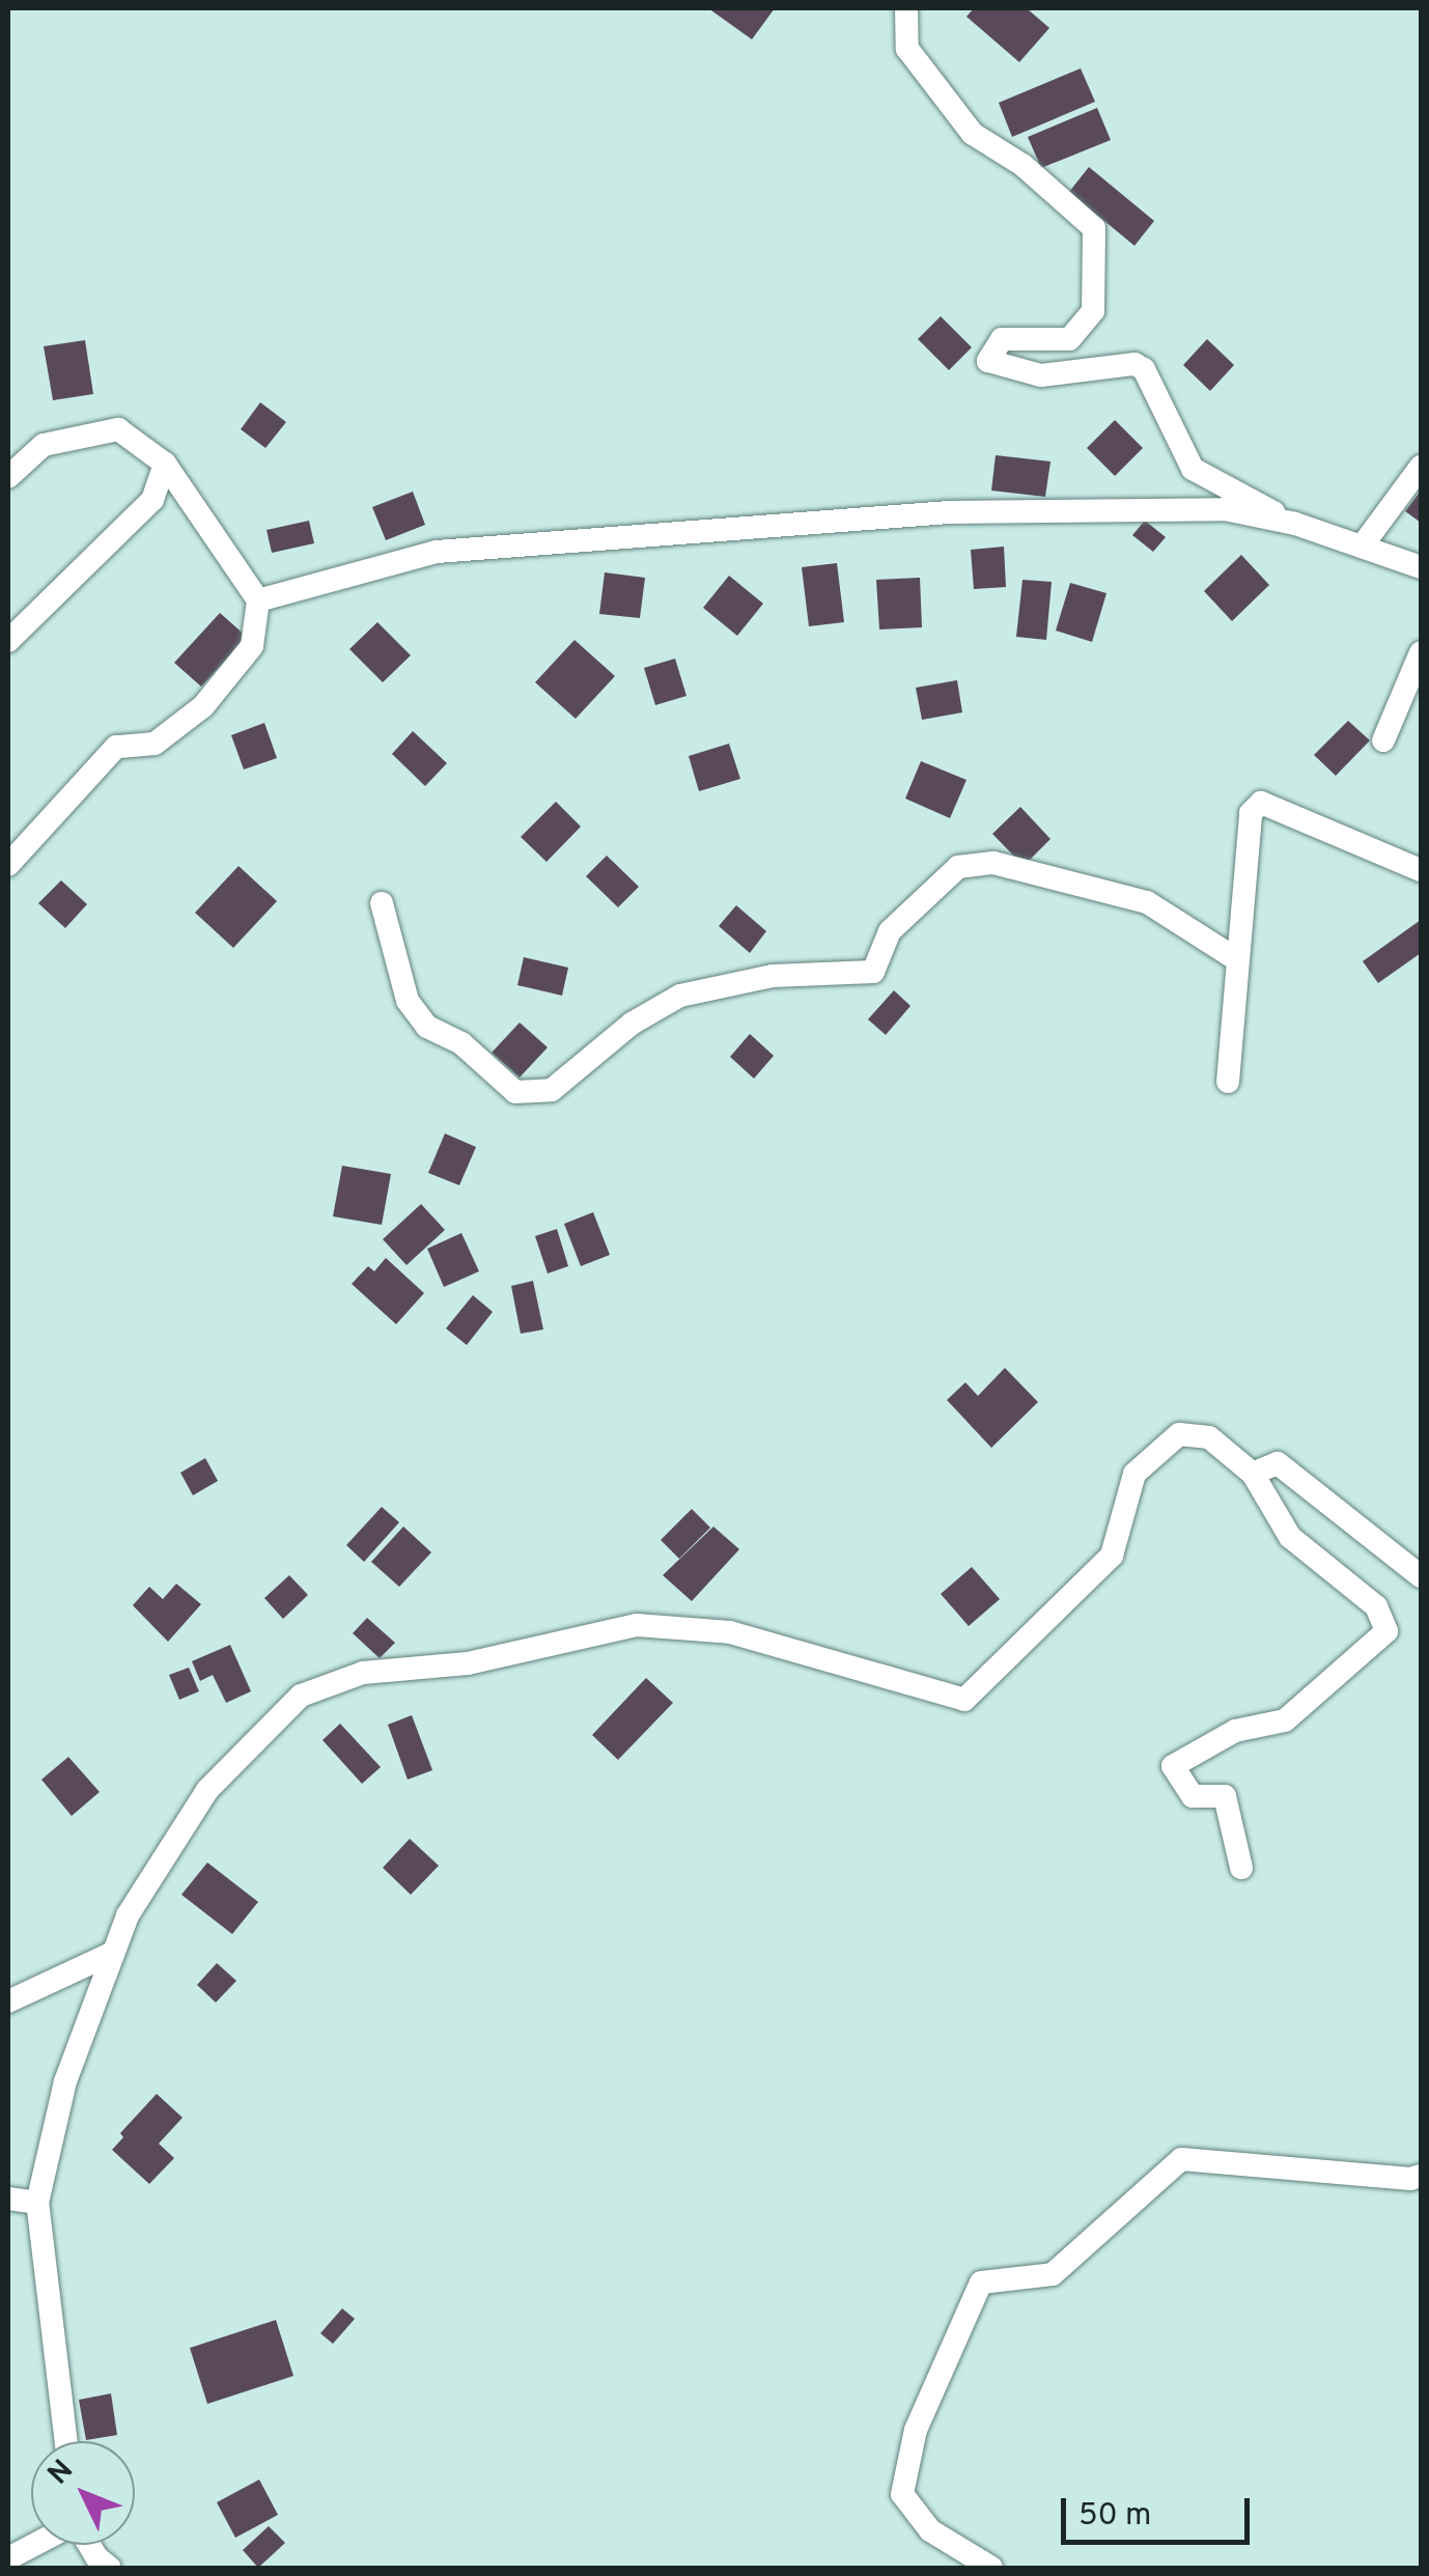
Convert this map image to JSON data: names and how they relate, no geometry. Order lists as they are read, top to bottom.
{
  "scale_bar": "50 m",
  "north": "top left"
}
